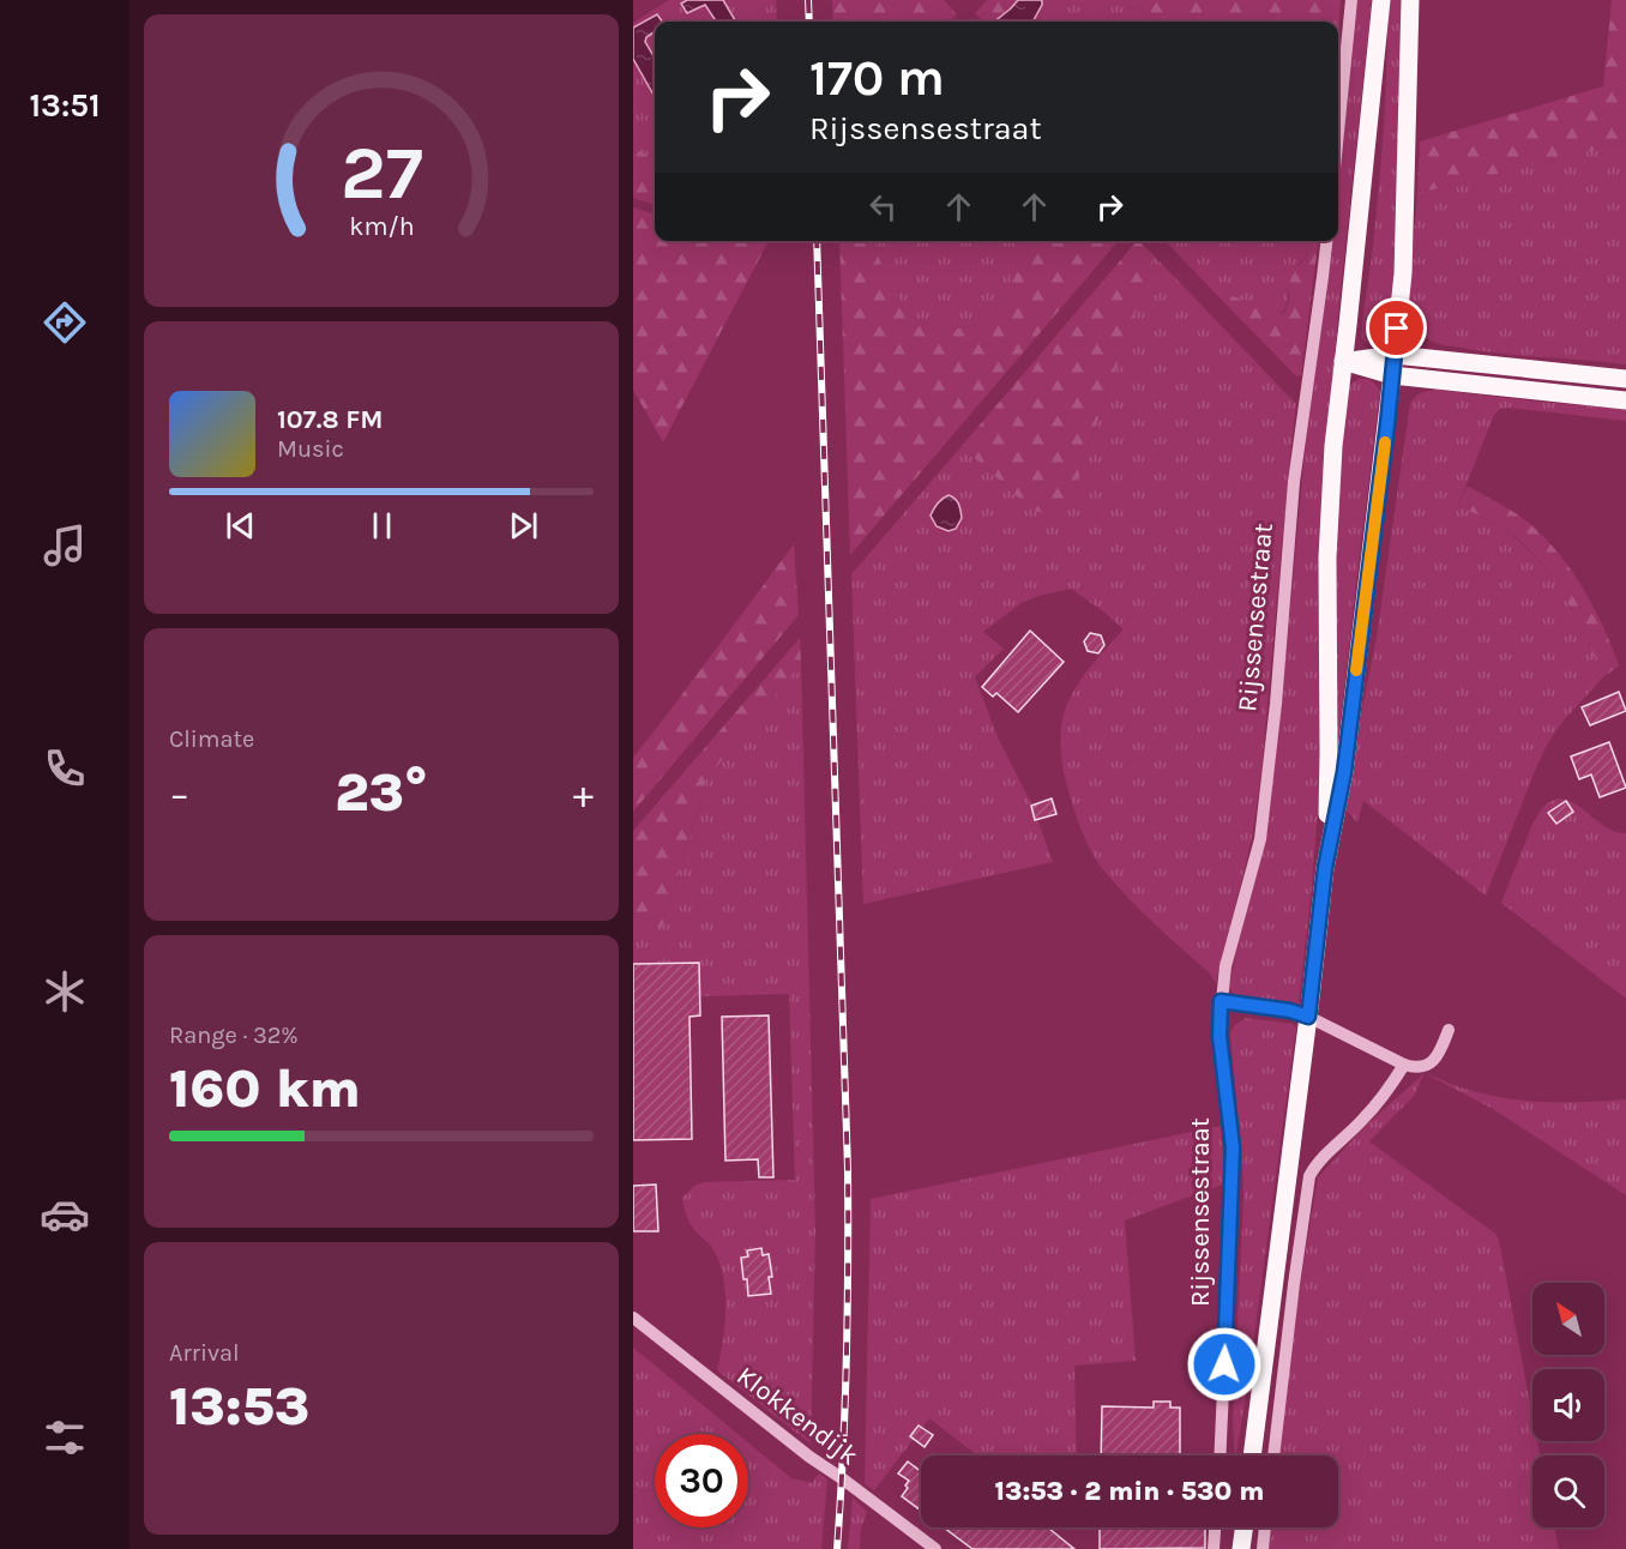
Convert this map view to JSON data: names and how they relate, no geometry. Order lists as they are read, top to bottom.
{
  "streets": {
    "street": ["Rijssensestraat", "Klokkendijk"]
  },
  "north": "top left",
  "page": {
    "tabs": "13:51",
    "turn": ["170 m", "Rijssensestraat"],
    "song": ["107.8 FM", "Music"],
    "tile": [
      "Climate",
      ["Range · 32%", "160 km"],
      ["Arrival", "13:53"]
    ],
    "heat": ["−", "23°", "+"],
    "limit": "30",
    "trip": "13:53 · 2 min · 530 m",
    "gauge": ["27", "km/h"]
  }
}
